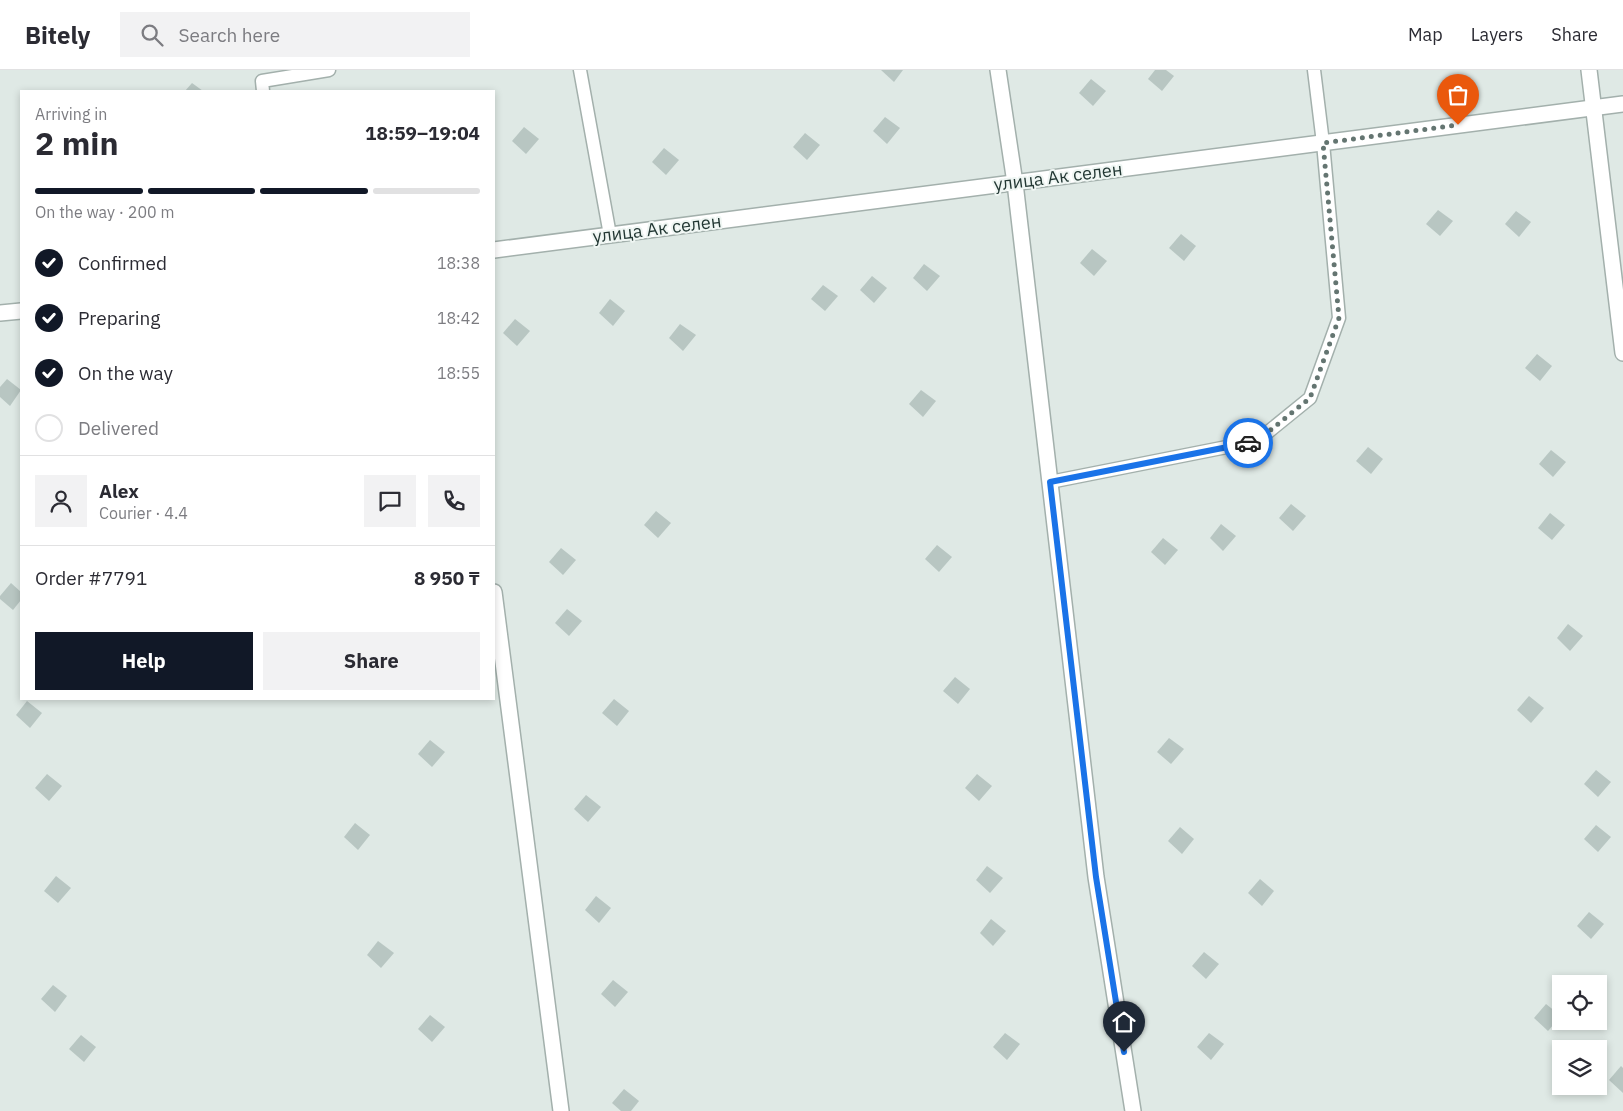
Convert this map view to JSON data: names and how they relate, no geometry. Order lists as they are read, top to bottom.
{
  "streets": {
    "street": ["улица Ак селен"]
  },
  "page": {
    "header": "Bitely",
    "search": "Search here",
    "nav": ["Map", "Layers", "Share"],
    "heading": ["2 min", "Arriving in", "18:59–19:04"],
    "panel": [
      "Alex",
      "Courier · 4.4",
      "Order #7791",
      "8 950 ₸"
    ],
    "bar": "On the way · 200 m",
    "list": [
      ["Confirmed", "18:38"],
      ["Preparing", "18:42"],
      ["On the way", "18:55"],
      "Delivered"
    ],
    "buttons": ["Help", "Share"]
  }
}
